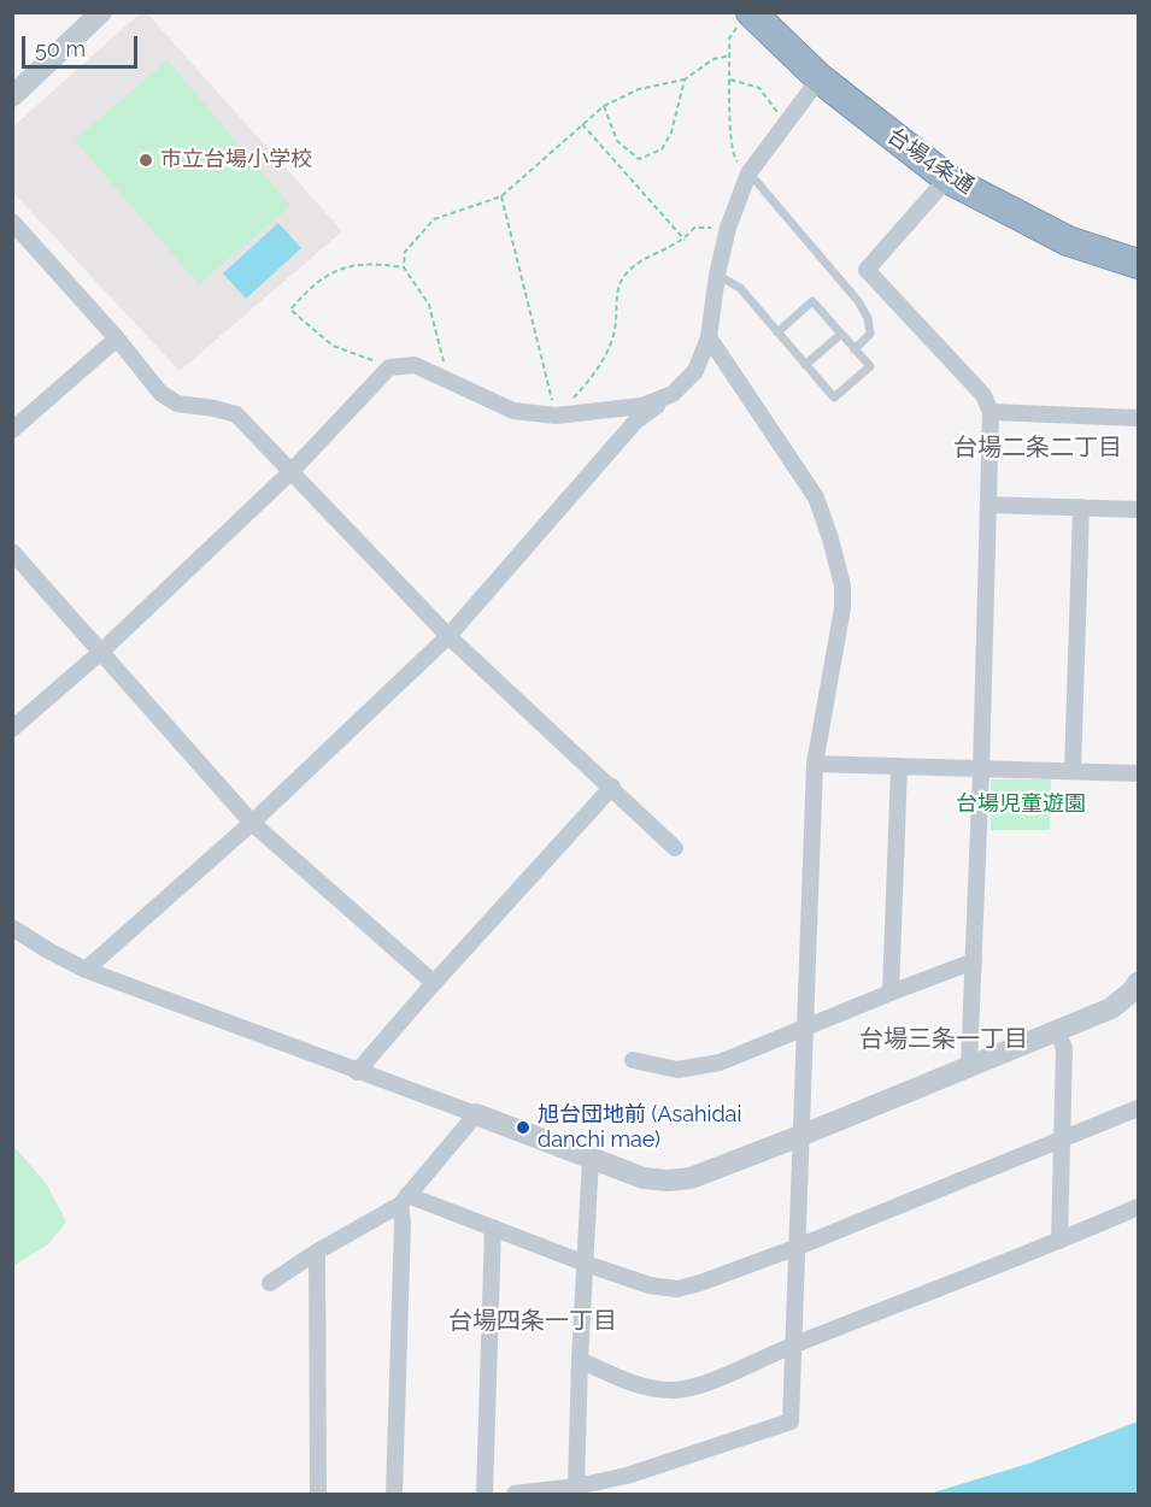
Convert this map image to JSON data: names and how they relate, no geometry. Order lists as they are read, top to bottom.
{
  "streets": {
    "highway": ["台場4条通"]
  },
  "districts": ["台場二条二丁目", "台場三条一丁目", "台場四条一丁目"],
  "parks": ["台場児童遊園"],
  "places": ["市立台場小学校", "旭台団地前 (Asahidai danchi mae)"],
  "scale_bar": "50 m"
}
